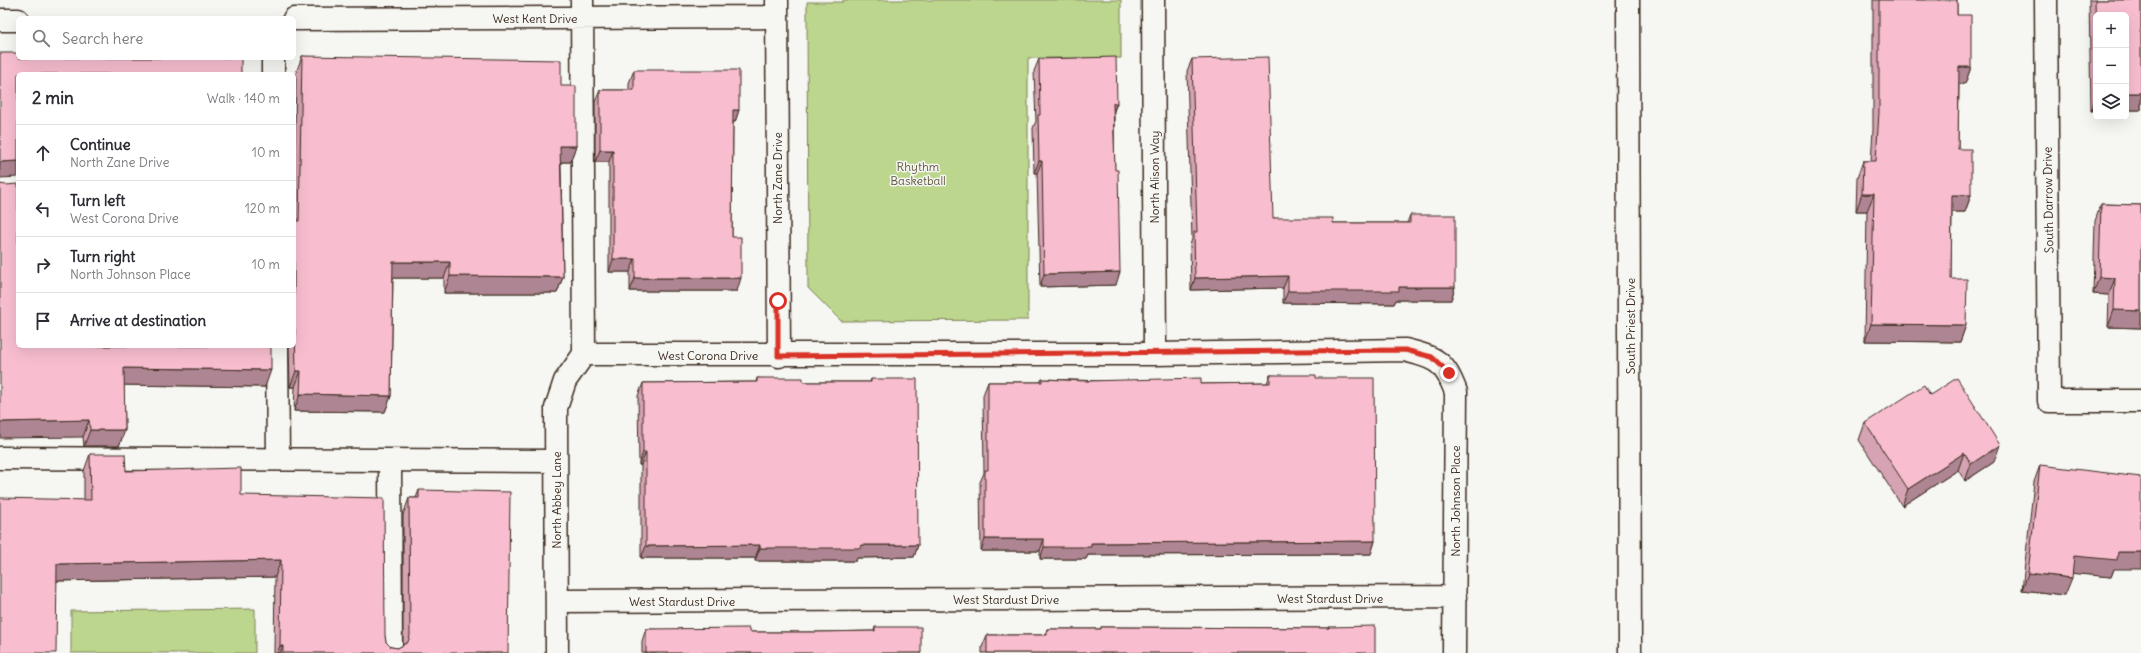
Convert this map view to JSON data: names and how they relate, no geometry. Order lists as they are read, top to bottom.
{
  "streets": {
    "street": [
      "West Kent Drive",
      "North Alison Way",
      "North Zane Drive",
      "South Darrow Drive",
      "South Priest Drive",
      "West Corona Drive",
      "North Abbey Lane",
      "North Johnson Place",
      "West Stardust Drive"
    ]
  },
  "crossings": [
    ["West Kent Drive", "North Zane Drive"],
    ["North Alison Way", "West Corona Drive"],
    ["North Zane Drive", "West Corona Drive"],
    ["West Corona Drive", "North Abbey Lane"],
    ["West Corona Drive", "North Johnson Place"],
    ["North Abbey Lane", "West Stardust Drive"],
    ["North Johnson Place", "West Stardust Drive"]
  ],
  "parks": ["Rhythm Basketball"],
  "page": {
    "map_buttons": ["+", "−"],
    "search": "Search here",
    "heading": ["2 min", "Walk · 140 m"],
    "list": [
      ["Continue", "North Zane Drive", "10 m"],
      ["Turn left", "West Corona Drive", "120 m"],
      ["Turn right", "North Johnson Place", "10 m"],
      "Arrive at destination"
    ]
  }
}
